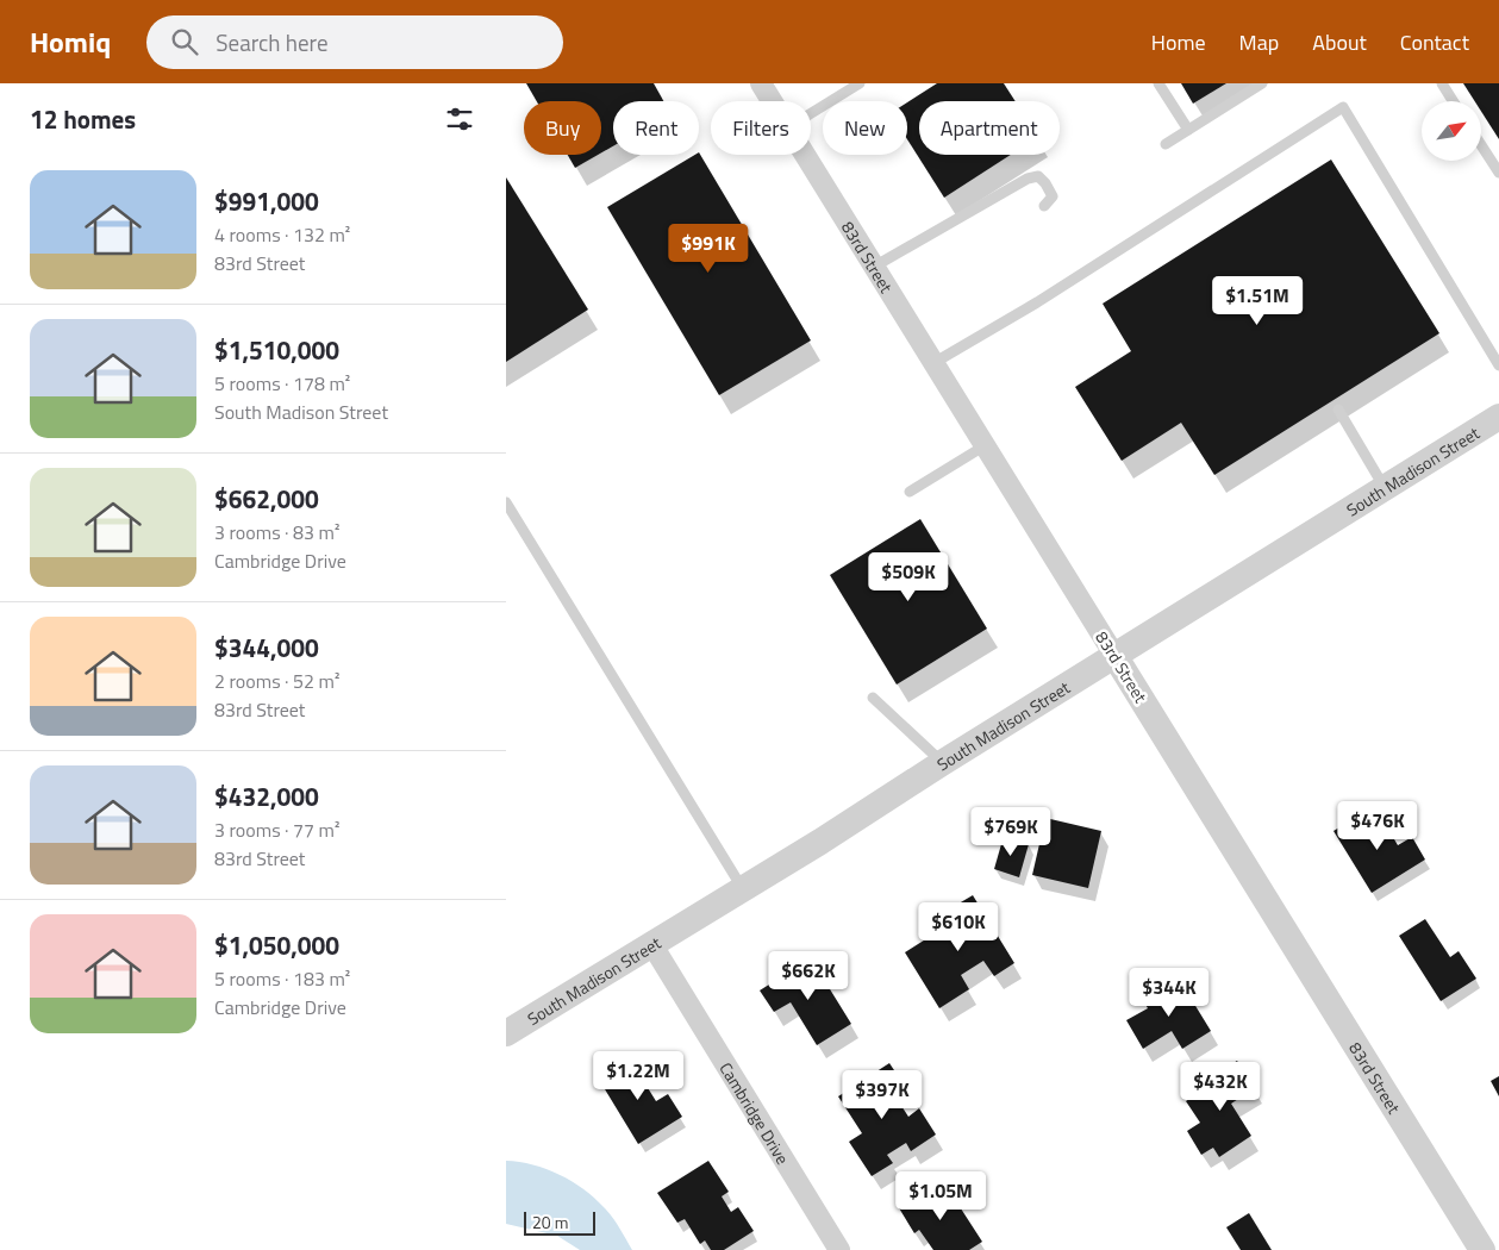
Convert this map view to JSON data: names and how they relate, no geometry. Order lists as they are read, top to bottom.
{
  "streets": {
    "street": ["83rd Street", "South Madison Street", "Cambridge Drive"]
  },
  "crossings": [
    ["83rd Street", "South Madison Street"],
    ["South Madison Street", "Cambridge Drive"]
  ],
  "scale_bar": "20 m",
  "north": "top right",
  "page": {
    "header": "Homiq",
    "search": "Search here",
    "nav": [
      "Home",
      "Map",
      "About",
      "Contact"
    ],
    "heading": "12 homes",
    "chip": [
      "Buy",
      "Rent",
      "Filters",
      "New",
      "Apartment"
    ],
    "list": [
      {
        "name": "$991,000",
        "note": "4 rooms · 132 m² · 83rd Street"
      },
      {
        "name": "$1,510,000",
        "note": "5 rooms · 178 m² · South Madison Street"
      },
      {
        "name": "$662,000",
        "note": "3 rooms · 83 m² · Cambridge Drive"
      },
      {
        "name": "$344,000",
        "note": "2 rooms · 52 m² · 83rd Street"
      },
      {
        "name": "$432,000",
        "note": "3 rooms · 77 m² · 83rd Street"
      },
      {
        "name": "$1,050,000",
        "note": "5 rooms · 183 m² · Cambridge Drive"
      }
    ],
    "price": [
      "$991K",
      "$1.51M",
      "$509K",
      "$476K",
      "$769K",
      "$610K",
      "$662K",
      "$344K",
      "$1.22M",
      "$432K",
      "$397K",
      "$1.05M"
    ],
    "scale": "20 m"
  }
}
